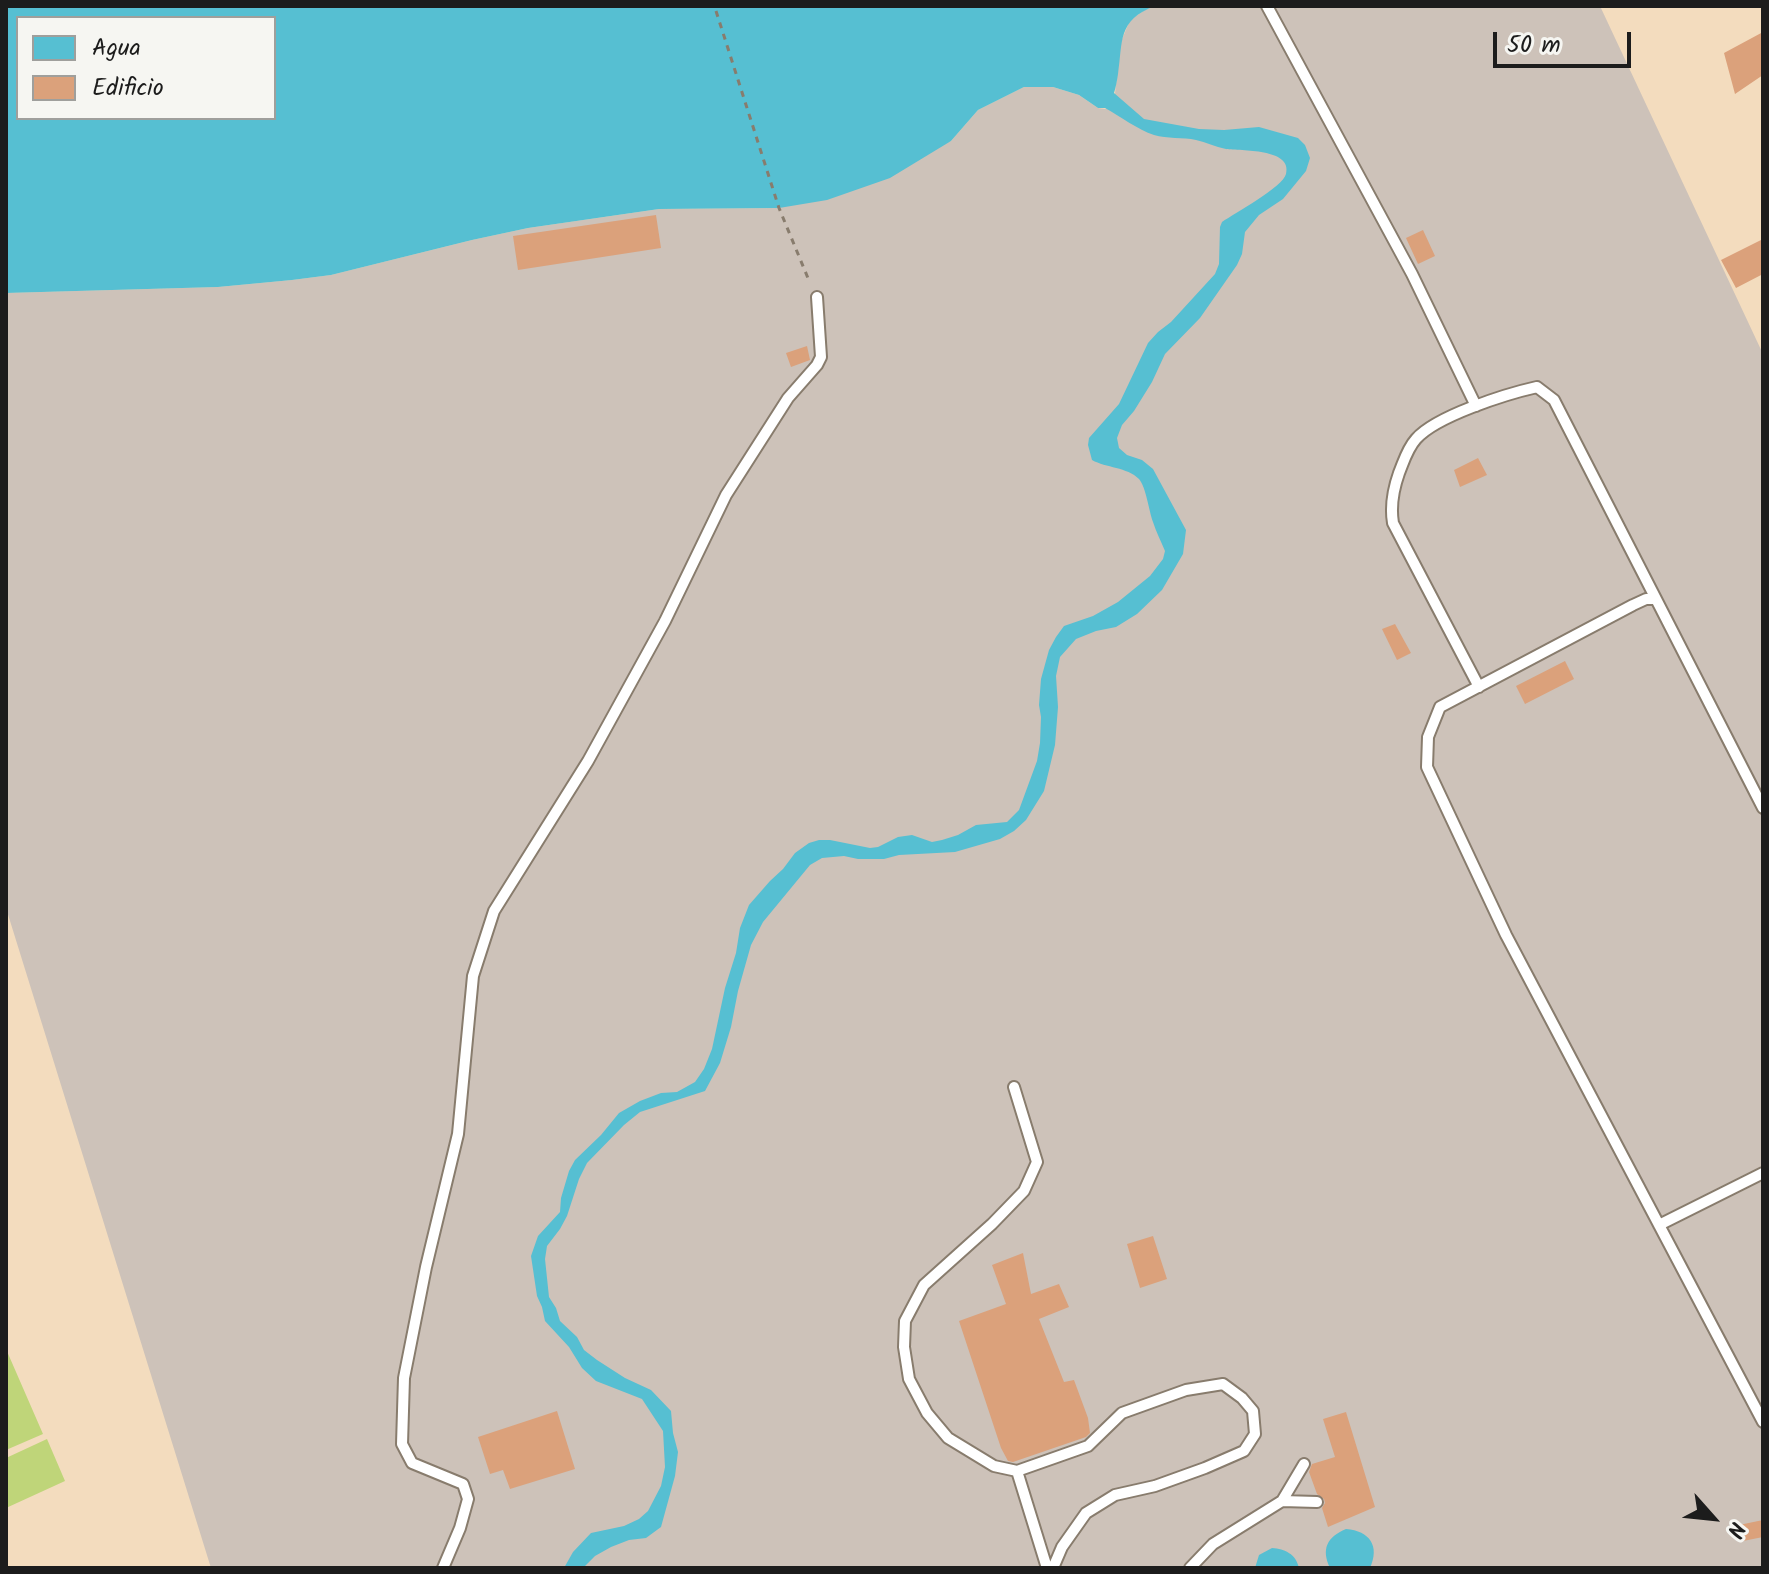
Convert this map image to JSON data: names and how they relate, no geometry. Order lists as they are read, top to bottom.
{
  "legend": ["Agua", "Edificio"],
  "scale_bar": "50 m",
  "north": "bottom right"
}
